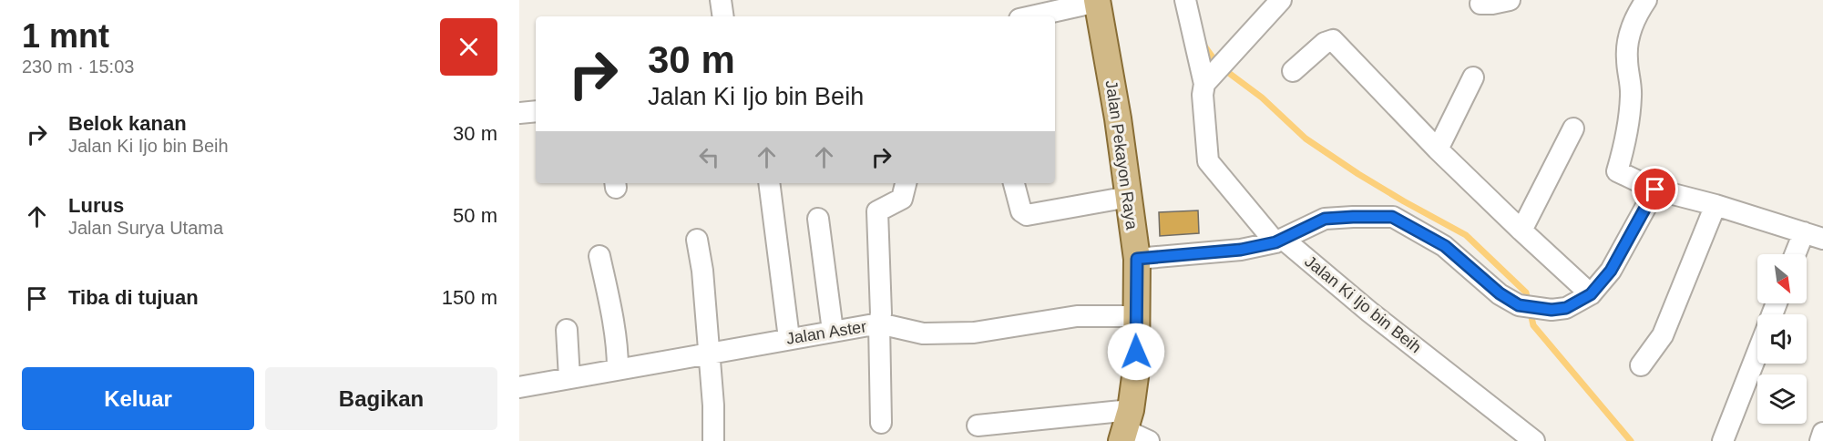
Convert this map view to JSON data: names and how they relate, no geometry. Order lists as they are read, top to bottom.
{
  "streets": {
    "main road": ["Jalan Pekayon Raya"],
    "street": ["Jalan Ki Ijo bin Beih", "Jalan Aster"]
  },
  "crossings": [
    ["Jalan Pekayon Raya", "Jalan Aster"]
  ],
  "north": "bottom right",
  "page": {
    "heading": ["1 mnt", "230 m · 15:03"],
    "turn": ["30 m", "Jalan Ki Ijo bin Beih"],
    "list": [
      {
        "name": "Belok kanan",
        "note": "Jalan Ki Ijo bin Beih",
        "value": "30 m"
      },
      {
        "name": "Lurus",
        "note": "Jalan Surya Utama",
        "value": "50 m"
      },
      {
        "name": "Tiba di tujuan",
        "value": "150 m"
      }
    ],
    "buttons": ["Keluar", "Bagikan"]
  }
}
